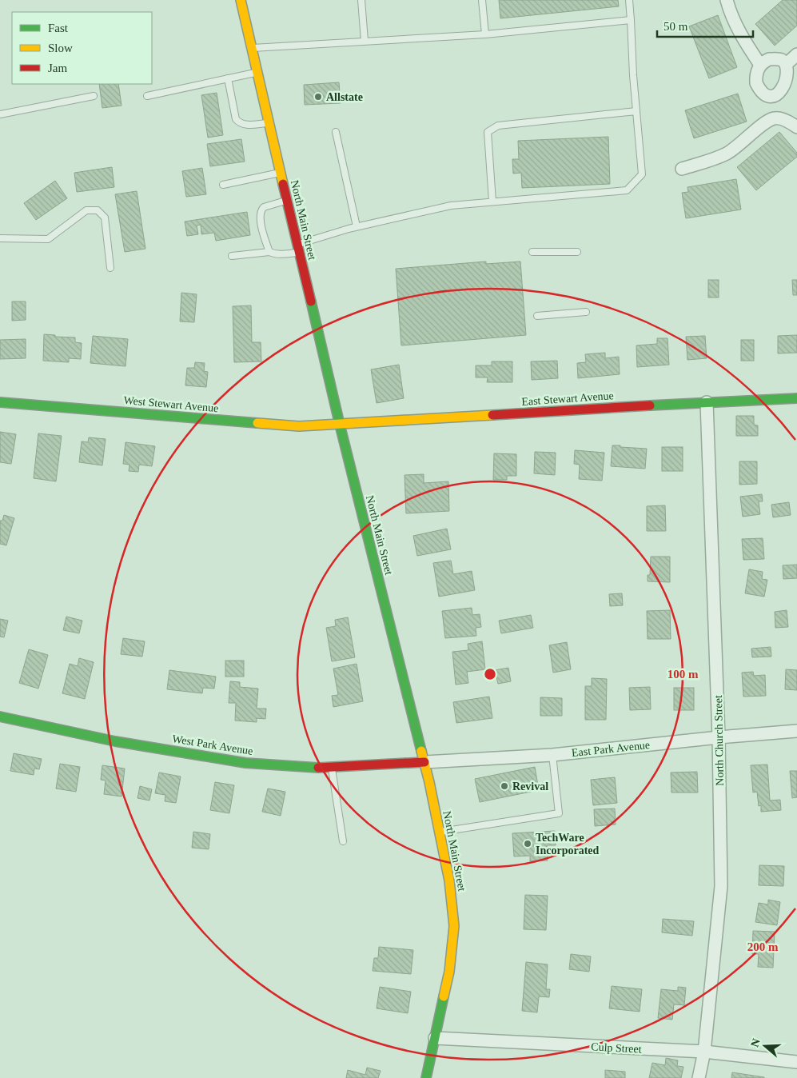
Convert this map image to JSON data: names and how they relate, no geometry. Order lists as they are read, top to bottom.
{
  "streets": {
    "main road": [
      "North Main Street",
      "East Stewart Avenue",
      "West Stewart Avenue",
      "West Park Avenue"
    ],
    "street": ["North Church Street", "East Park Avenue", "Culp Street"]
  },
  "crossings": [
    ["North Main Street", "East Stewart Avenue"],
    ["North Main Street", "West Stewart Avenue"],
    ["North Main Street", "West Park Avenue"],
    ["North Main Street", "East Park Avenue"],
    ["North Main Street", "Culp Street"],
    ["East Stewart Avenue", "West Stewart Avenue"],
    ["East Stewart Avenue", "North Church Street"],
    ["North Church Street", "East Park Avenue"],
    ["North Church Street", "Culp Street"],
    ["West Park Avenue", "East Park Avenue"]
  ],
  "places": ["Allstate", "Revival", "TechWare Incorporated"],
  "legend": ["Fast", "Slow", "Jam"],
  "scale_bar": "50 m",
  "north": "left",
  "rings": ["100 m", "200 m"]
}
